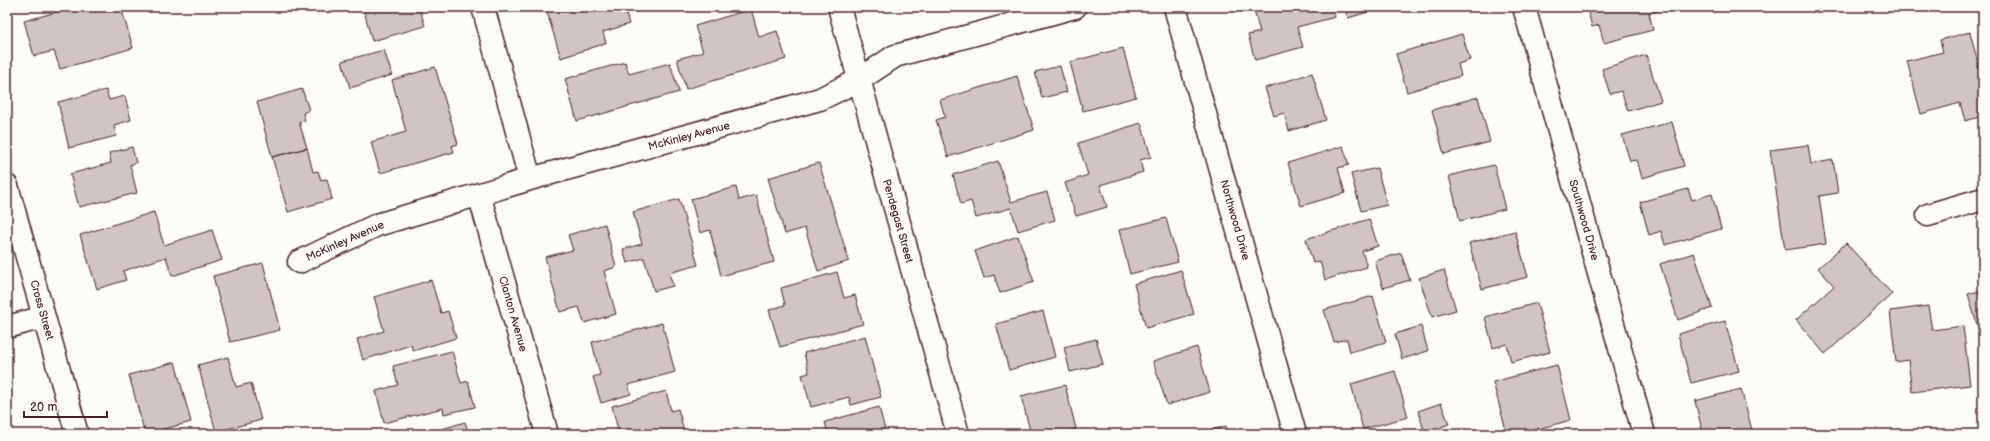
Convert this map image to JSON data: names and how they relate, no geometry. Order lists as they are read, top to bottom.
{
  "streets": {
    "street": [
      "McKinley Avenue",
      "Northwood Drive",
      "Southwood Drive",
      "Pendegast Street",
      "Cross Street",
      "Clanton Avenue"
    ]
  },
  "crossings": [
    ["McKinley Avenue", "Pendegast Street"],
    ["McKinley Avenue", "Clanton Avenue"]
  ],
  "scale_bar": "20 m"
}
